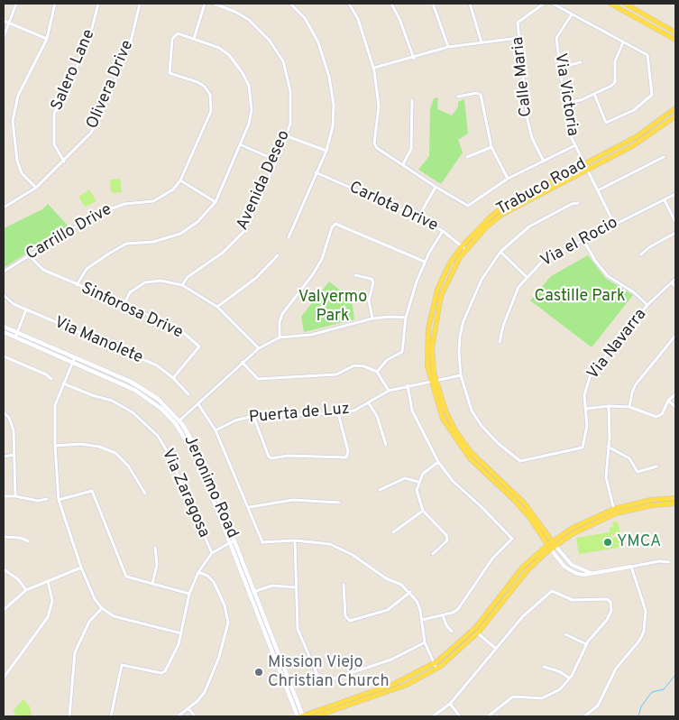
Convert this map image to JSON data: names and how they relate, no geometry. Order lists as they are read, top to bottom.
{
  "streets": {
    "main road": ["Trabuco Road", "Jeronimo Road"],
    "street": [
      "Salero Lane",
      "Calle Maria",
      "Olivera Drive",
      "Via Victoria",
      "Avenida Deseo",
      "Carlota Drive",
      "Carrillo Drive",
      "Via el Rocio",
      "Sinforosa Drive",
      "Via Manolete",
      "Via Navarra",
      "Puerta de Luz",
      "Via Zaragosa"
    ]
  },
  "crossings": [
    ["Salero Lane", "Olivera Drive"],
    ["Via Victoria", "Trabuco Road"],
    ["Via Victoria", "Via el Rocio"],
    ["Trabuco Road", "Carlota Drive"],
    ["Trabuco Road", "Puerta de Luz"],
    ["Carrillo Drive", "Sinforosa Drive"],
    ["Sinforosa Drive", "Via Manolete"],
    ["Via Navarra", "Puerta de Luz"]
  ],
  "parks": ["Castille Park", "Valyermo Park"],
  "places": ["YMCA", "Mission Viejo Christian Church"]
}
